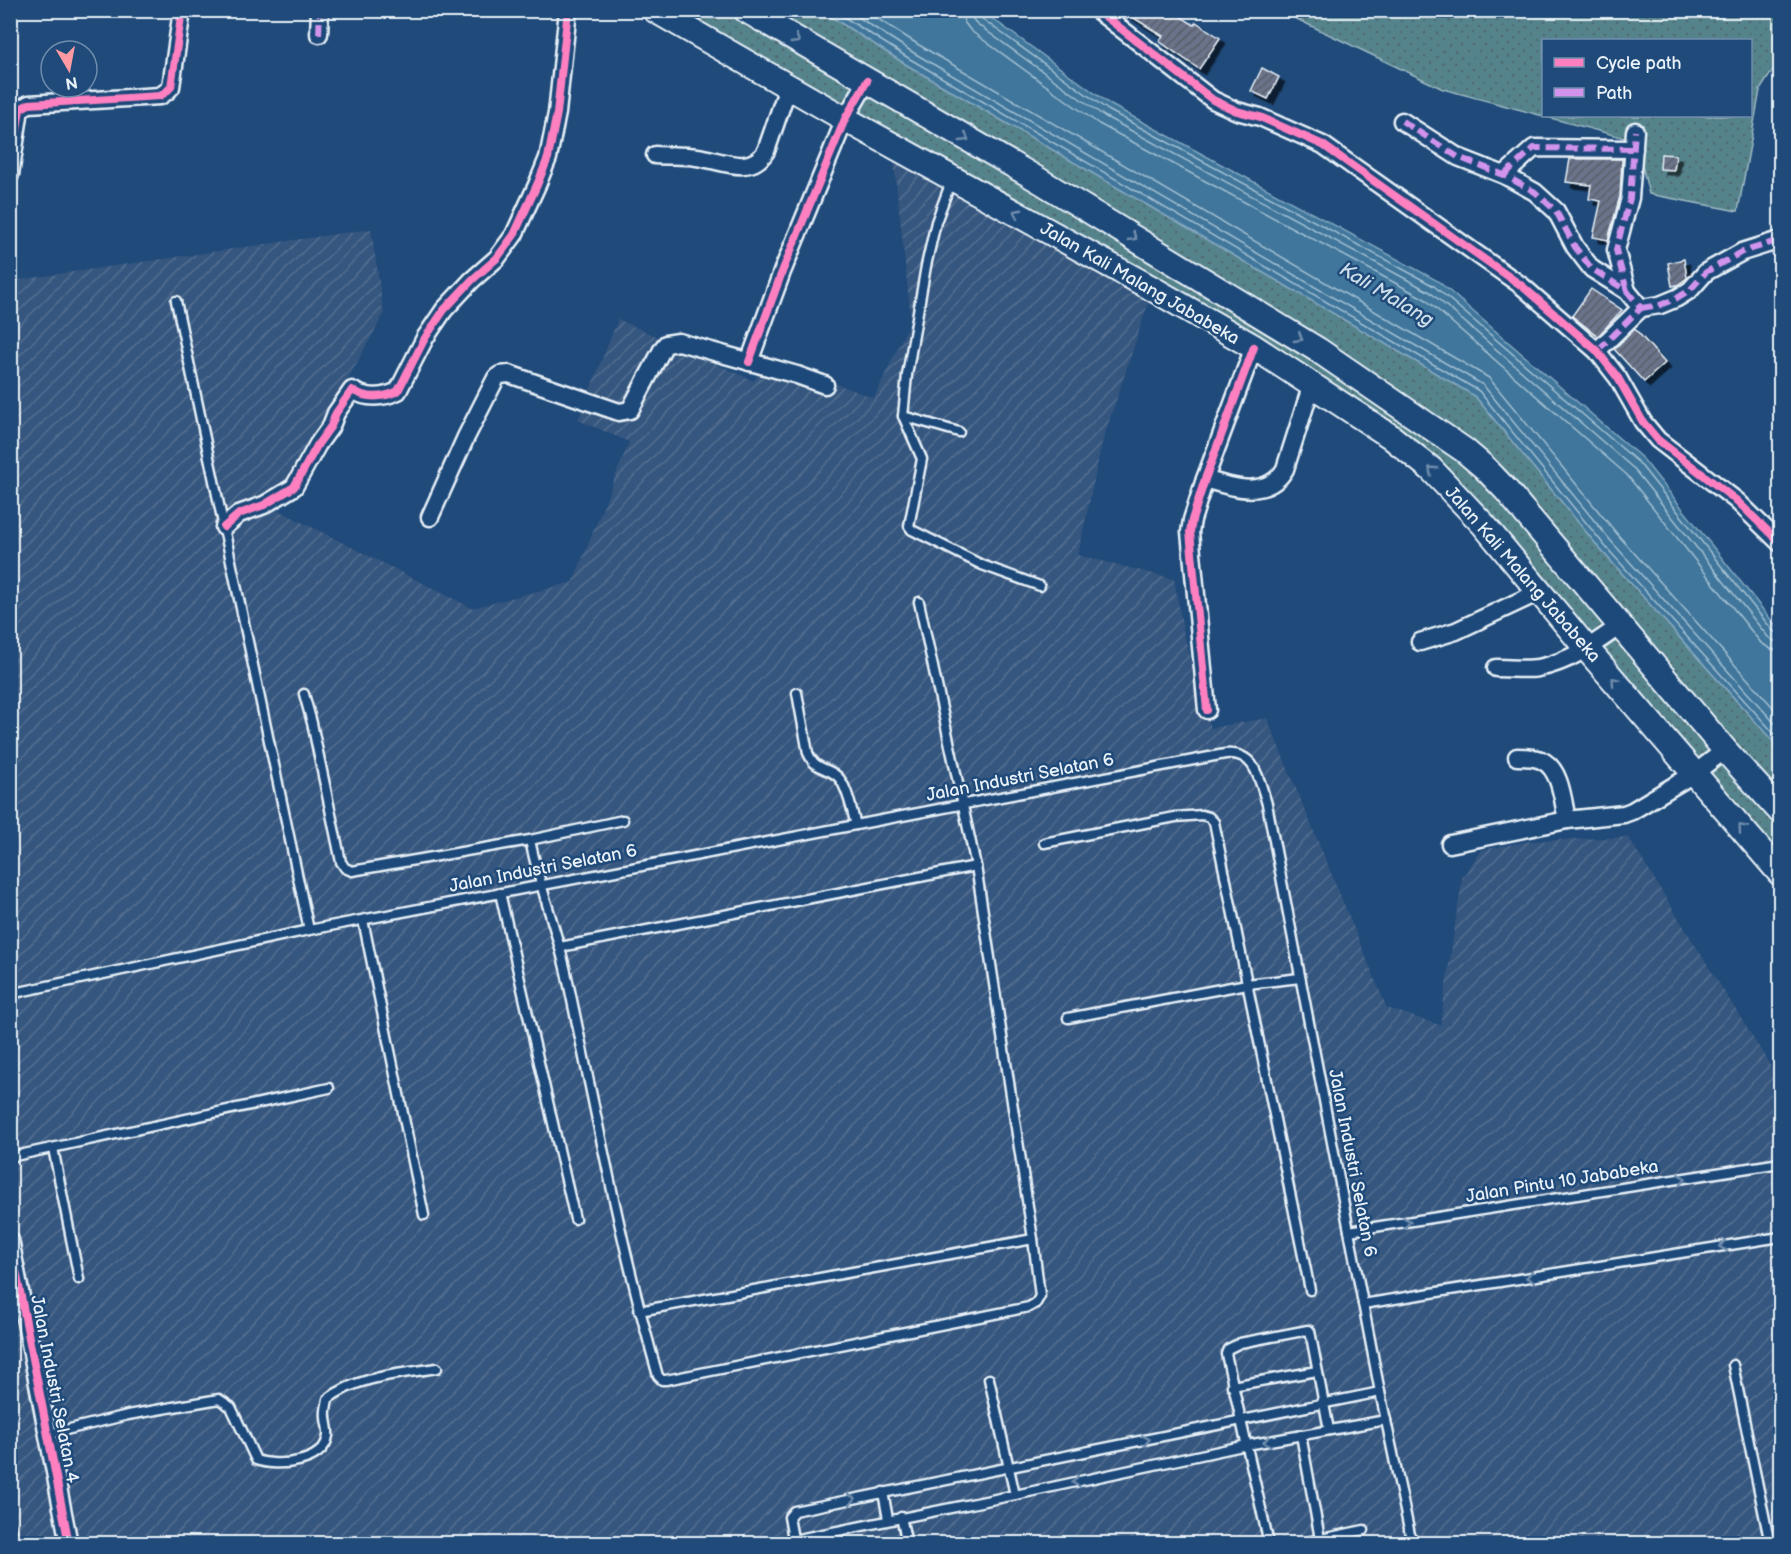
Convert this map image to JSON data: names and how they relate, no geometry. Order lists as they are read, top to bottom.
{
  "streets": {
    "main road": ["Jalan Kali Malang Jababeka"],
    "street": ["Jalan Industri Selatan 4"],
    "lane": ["Jalan Industri Selatan 6", "Jalan Pintu 10 Jababeka"]
  },
  "crossings": [
    ["Jalan Industri Selatan 6", "Jalan Pintu 10 Jababeka"]
  ],
  "water": ["Kali Malang"],
  "legend": ["Cycle path", "Path"],
  "north": "bottom"
}
